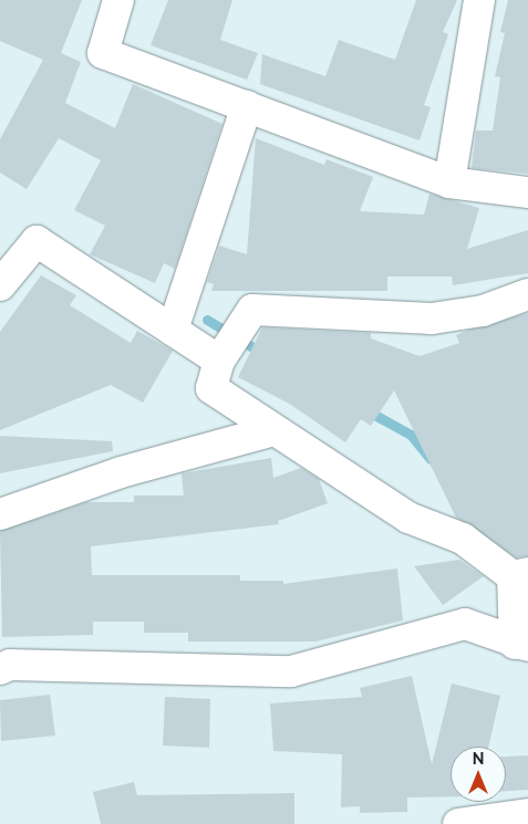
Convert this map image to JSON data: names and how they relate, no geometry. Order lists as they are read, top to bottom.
{
  "north": "top"
}
